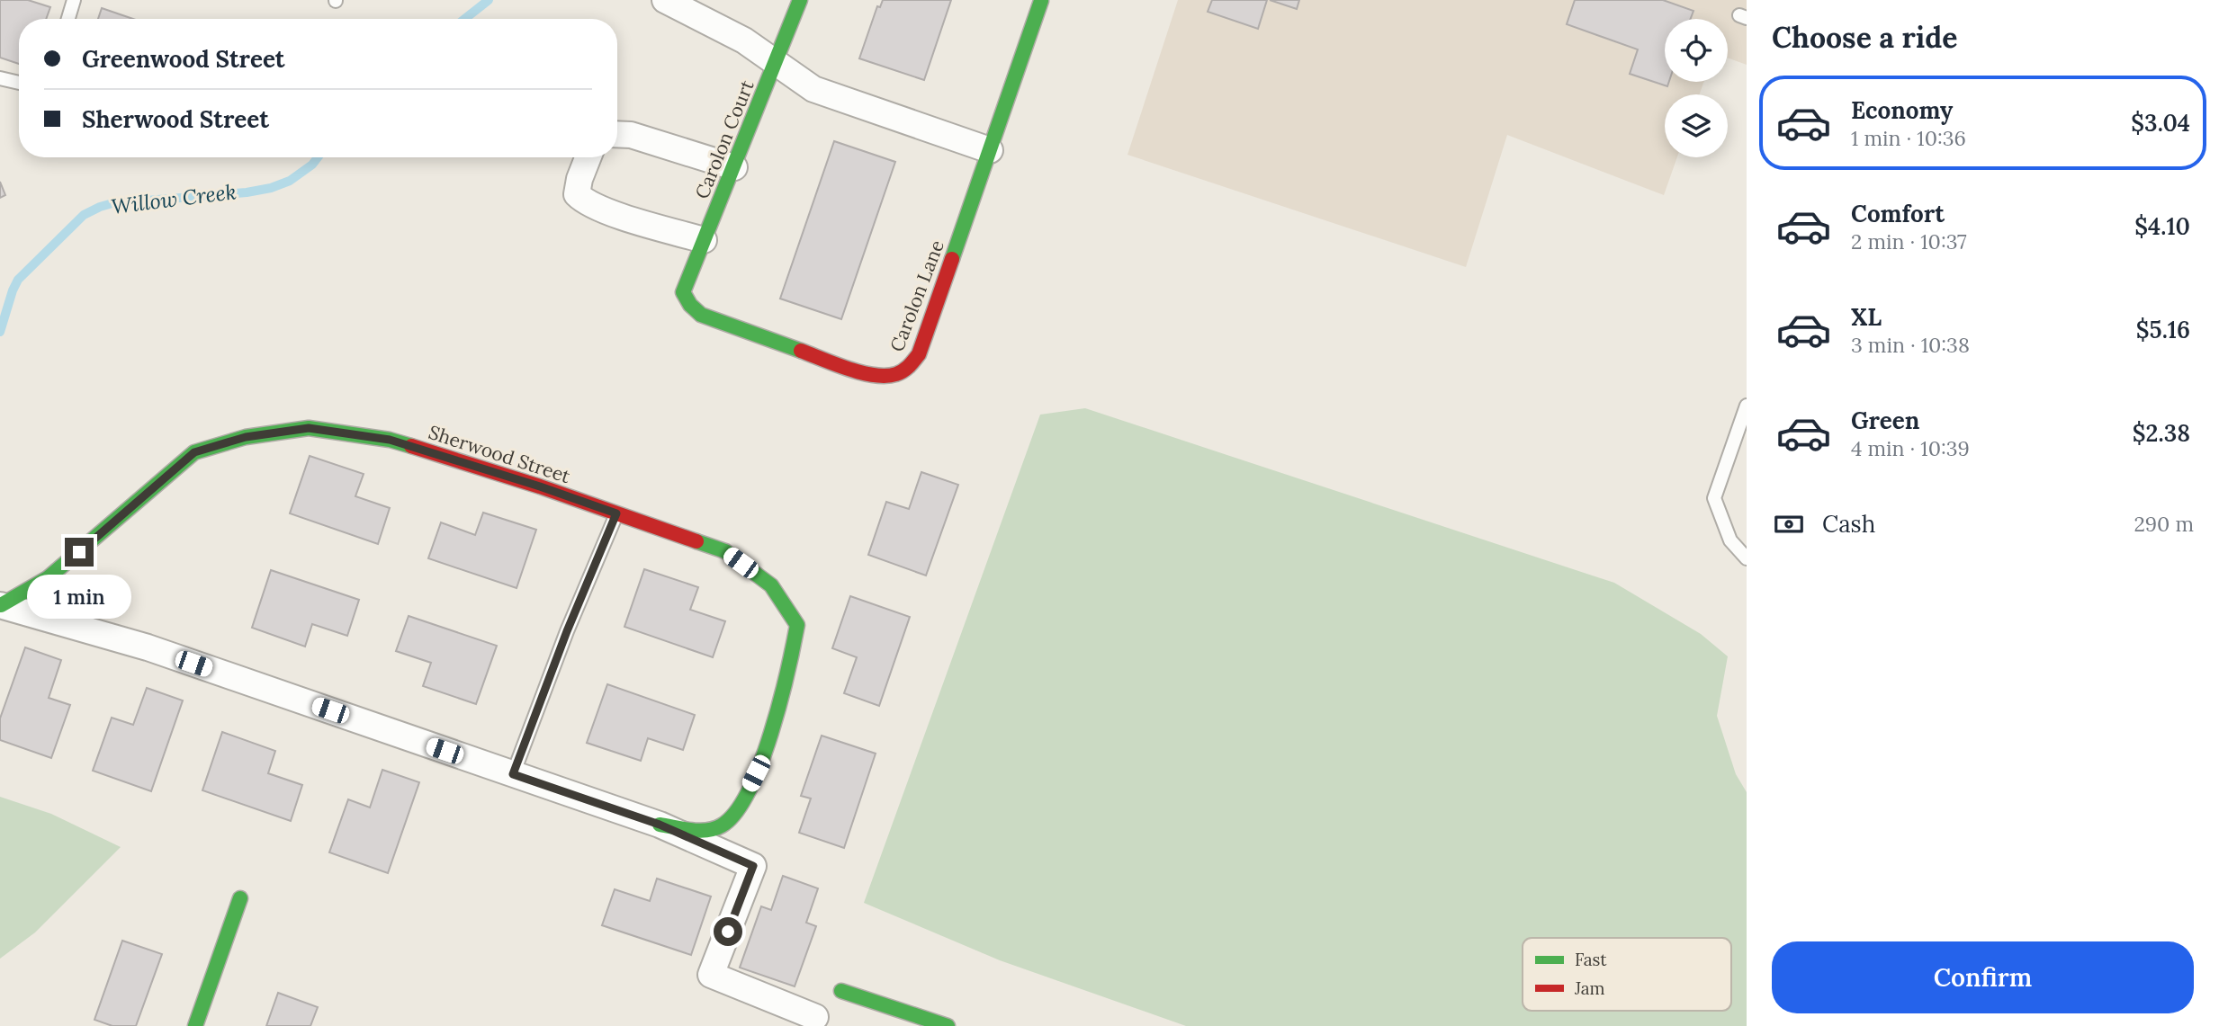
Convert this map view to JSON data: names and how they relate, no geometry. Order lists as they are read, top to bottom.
{
  "streets": {
    "street": ["Carolon Court", "Carolon Lane", "Sherwood Street"]
  },
  "crossings": [
    ["Carolon Court", "Carolon Lane"]
  ],
  "water": ["Willow Creek"],
  "legend": ["Fast", "Jam"],
  "page": {
    "heading": "Choose a ride",
    "banner": ["Greenwood Street", "Sherwood Street"],
    "list": [
      {
        "name": "Economy",
        "note": "1 min · 10:36",
        "value": "$3.04"
      },
      {
        "name": "Comfort",
        "note": "2 min · 10:37",
        "value": "$4.10"
      },
      {
        "name": "XL",
        "note": "3 min · 10:38",
        "value": "$5.16"
      },
      {
        "name": "Green",
        "note": "4 min · 10:39",
        "value": "$2.38"
      }
    ],
    "pay": ["Cash", "290 m"],
    "bubble": "1 min",
    "buttons": "Confirm"
  }
}
